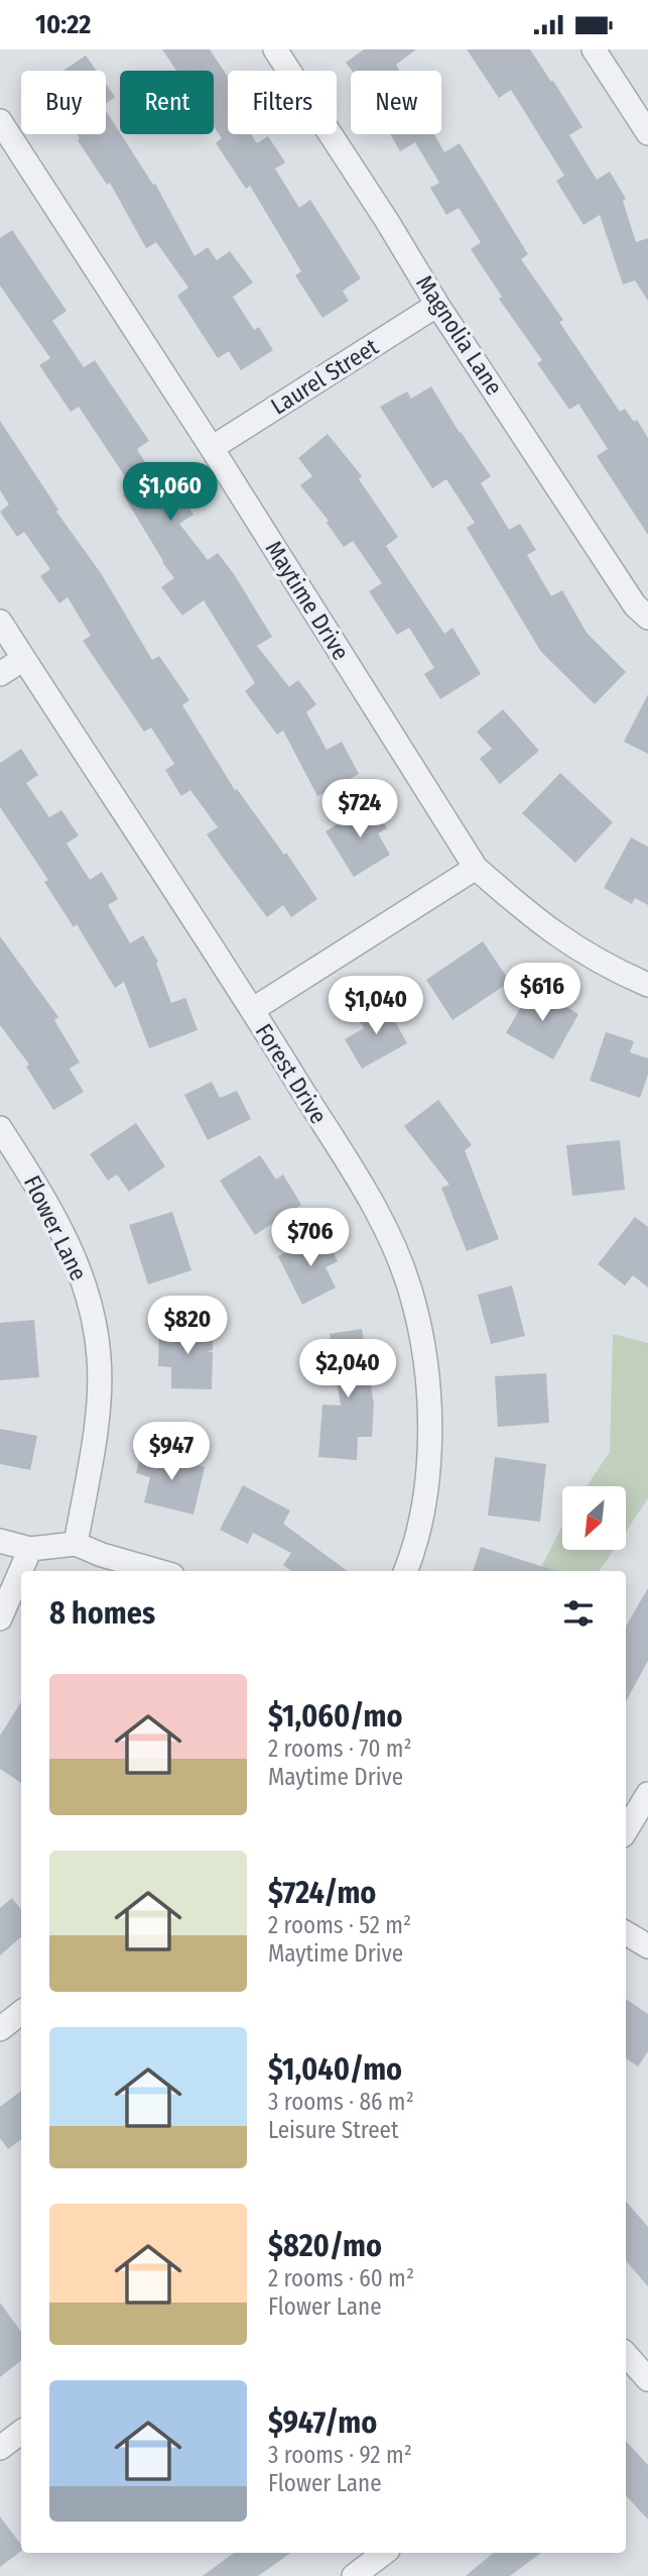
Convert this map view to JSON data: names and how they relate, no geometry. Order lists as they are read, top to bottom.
{
  "streets": {
    "street": [
      "Magnolia Lane",
      "Laurel Street",
      "Maytime Drive",
      "Forest Drive",
      "Flower Lane"
    ]
  },
  "crossings": [
    ["Magnolia Lane", "Laurel Street"],
    ["Laurel Street", "Maytime Drive"]
  ],
  "north": "bottom left",
  "page": {
    "status": "10:22",
    "chip": [
      "Buy",
      "Rent",
      "Filters",
      "New"
    ],
    "price": [
      "$1,060",
      "$724",
      "$616",
      "$1,040",
      "$706",
      "$820",
      "$2,040",
      "$947"
    ],
    "heading": "8 homes",
    "list": [
      {
        "name": "$1,060/mo",
        "note": "2 rooms · 70 m² · Maytime Drive"
      },
      {
        "name": "$724/mo",
        "note": "2 rooms · 52 m² · Maytime Drive"
      },
      {
        "name": "$1,040/mo",
        "note": "3 rooms · 86 m² · Leisure Street"
      },
      {
        "name": "$820/mo",
        "note": "2 rooms · 60 m² · Flower Lane"
      },
      {
        "name": "$947/mo",
        "note": "3 rooms · 92 m² · Flower Lane"
      }
    ]
  }
}
